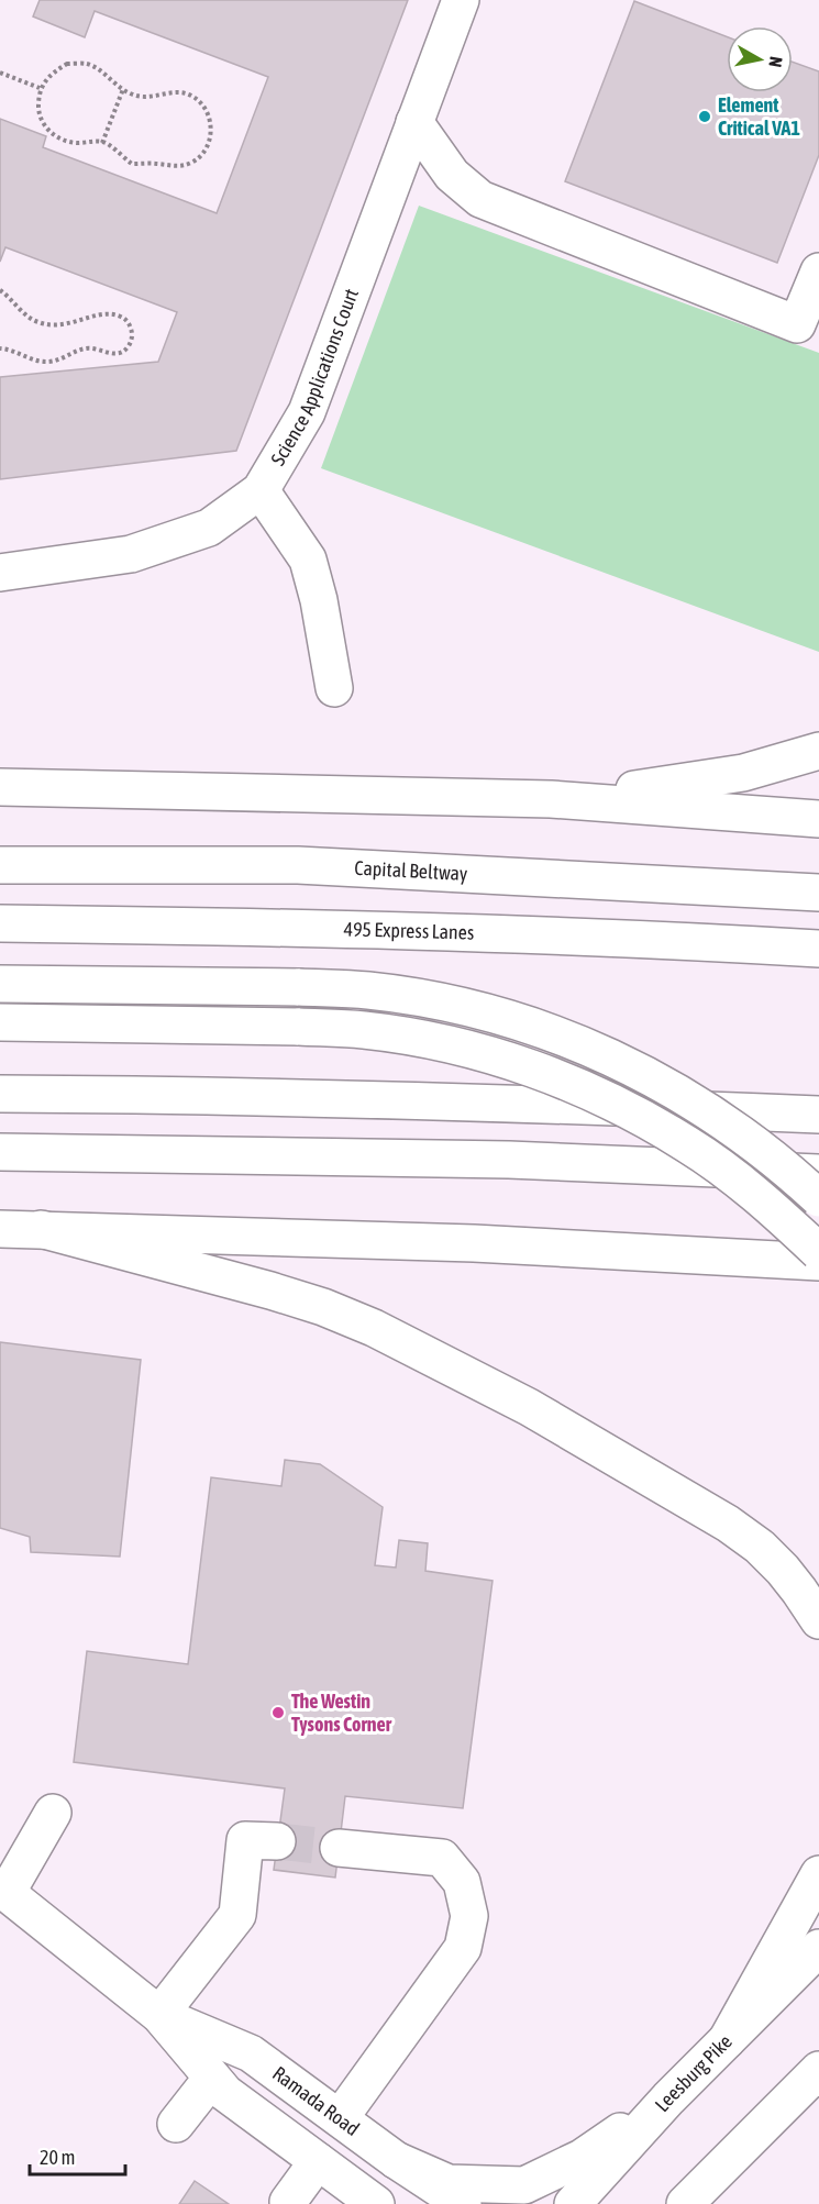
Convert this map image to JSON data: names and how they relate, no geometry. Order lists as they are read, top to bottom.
{
  "streets": {
    "main road": [
      "Science Applications Court",
      "Capital Beltway",
      "495 Express Lanes",
      "Leesburg Pike",
      "Ramada Road"
    ]
  },
  "places": ["Element Critical VA1", "The Westin Tysons Corner"],
  "scale_bar": "20 m",
  "north": "right"
}
